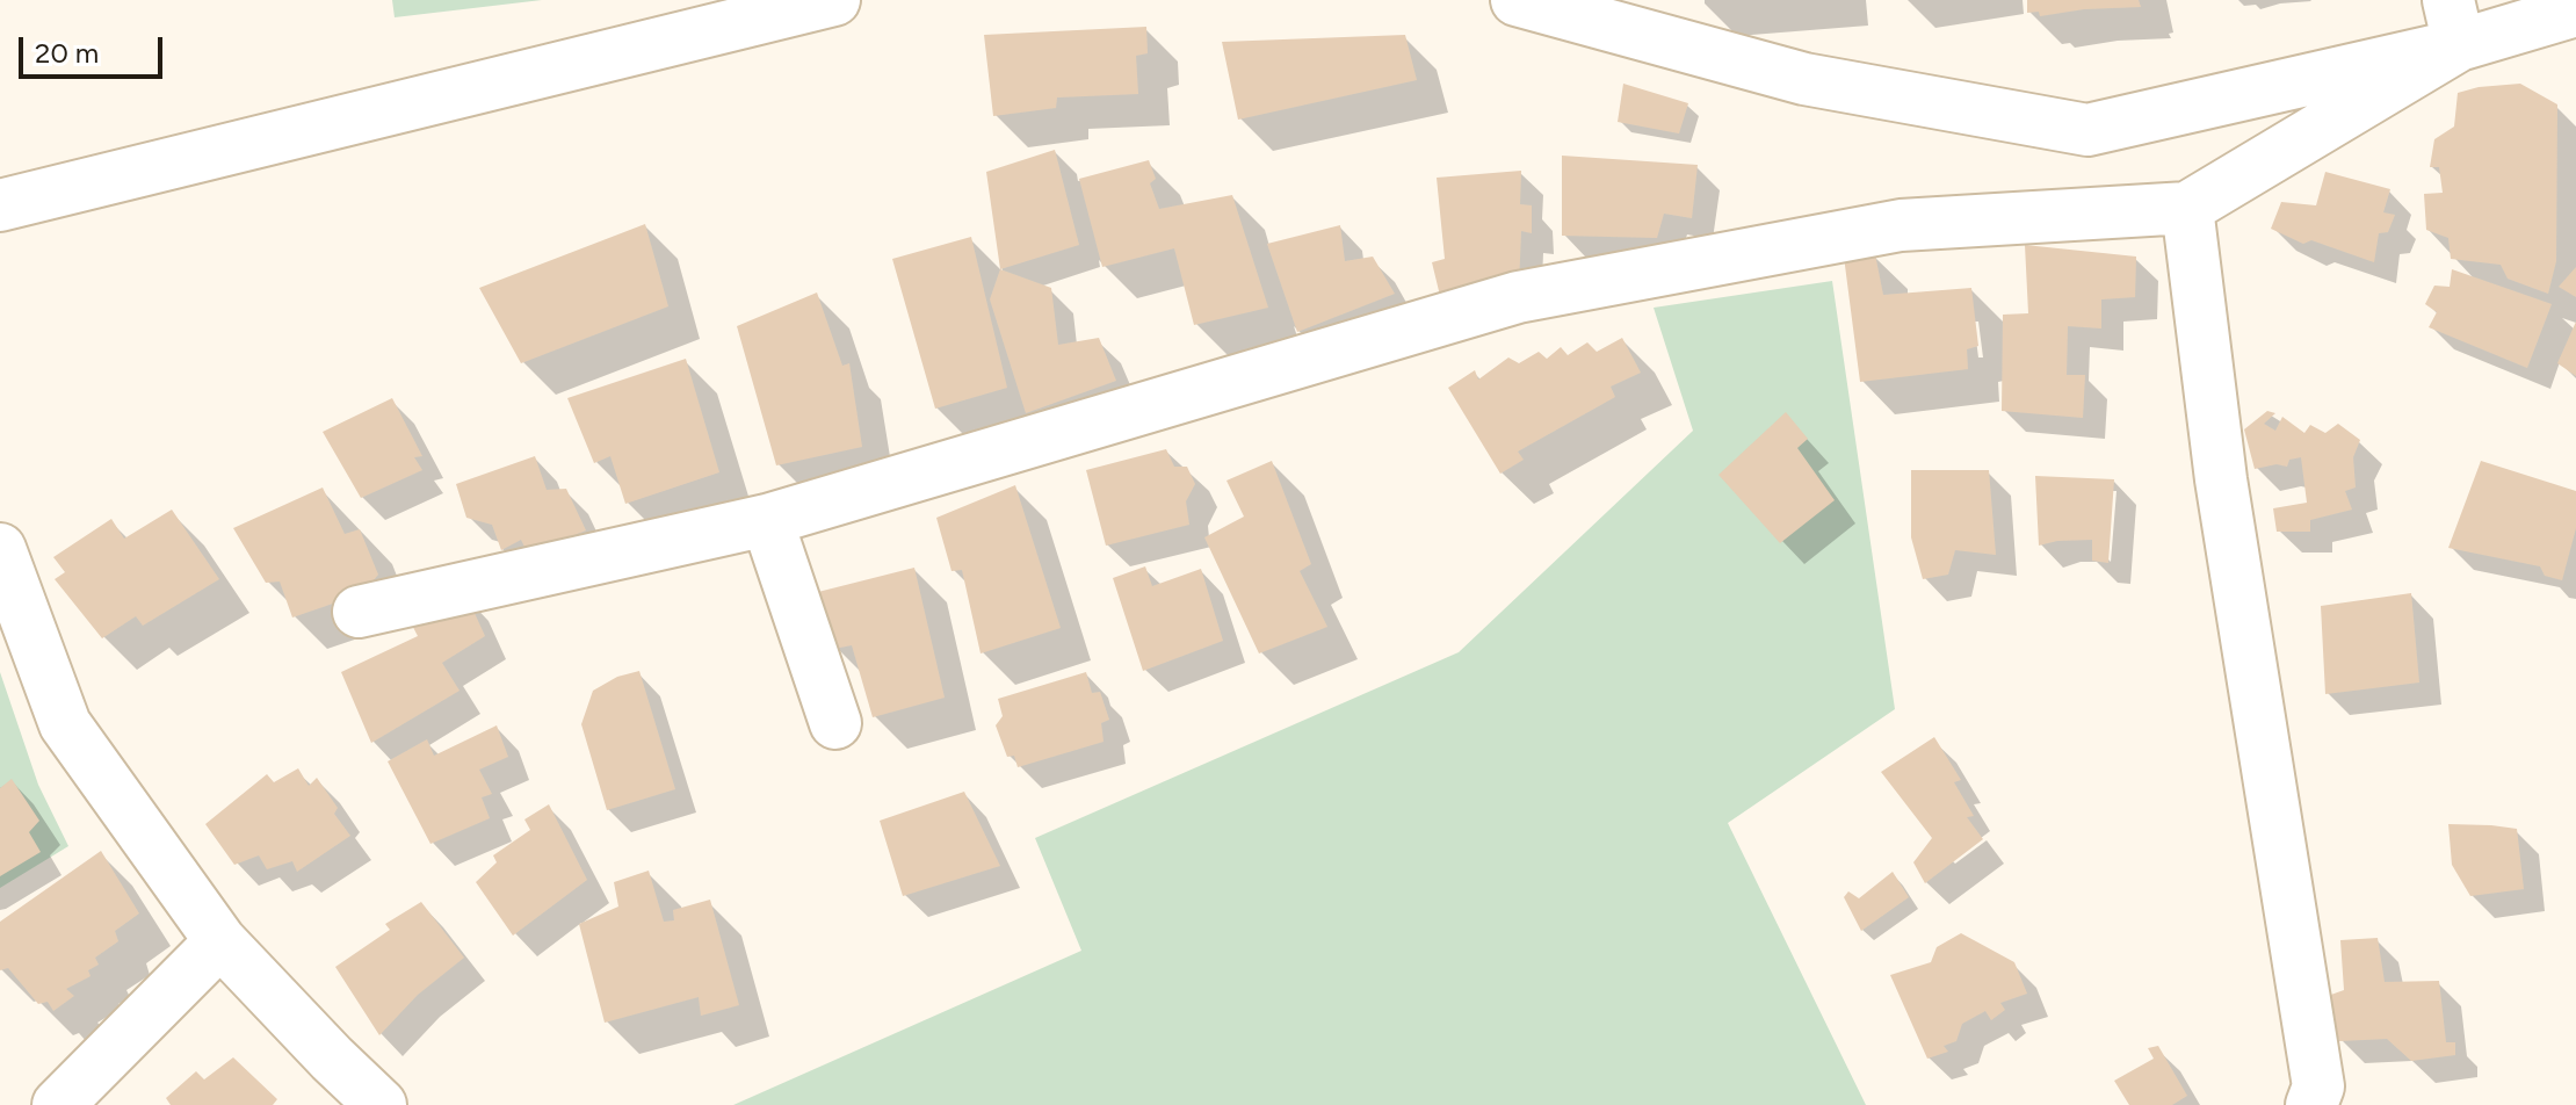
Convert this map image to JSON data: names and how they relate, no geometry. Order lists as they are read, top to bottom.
{
  "scale_bar": "20 m"
}
